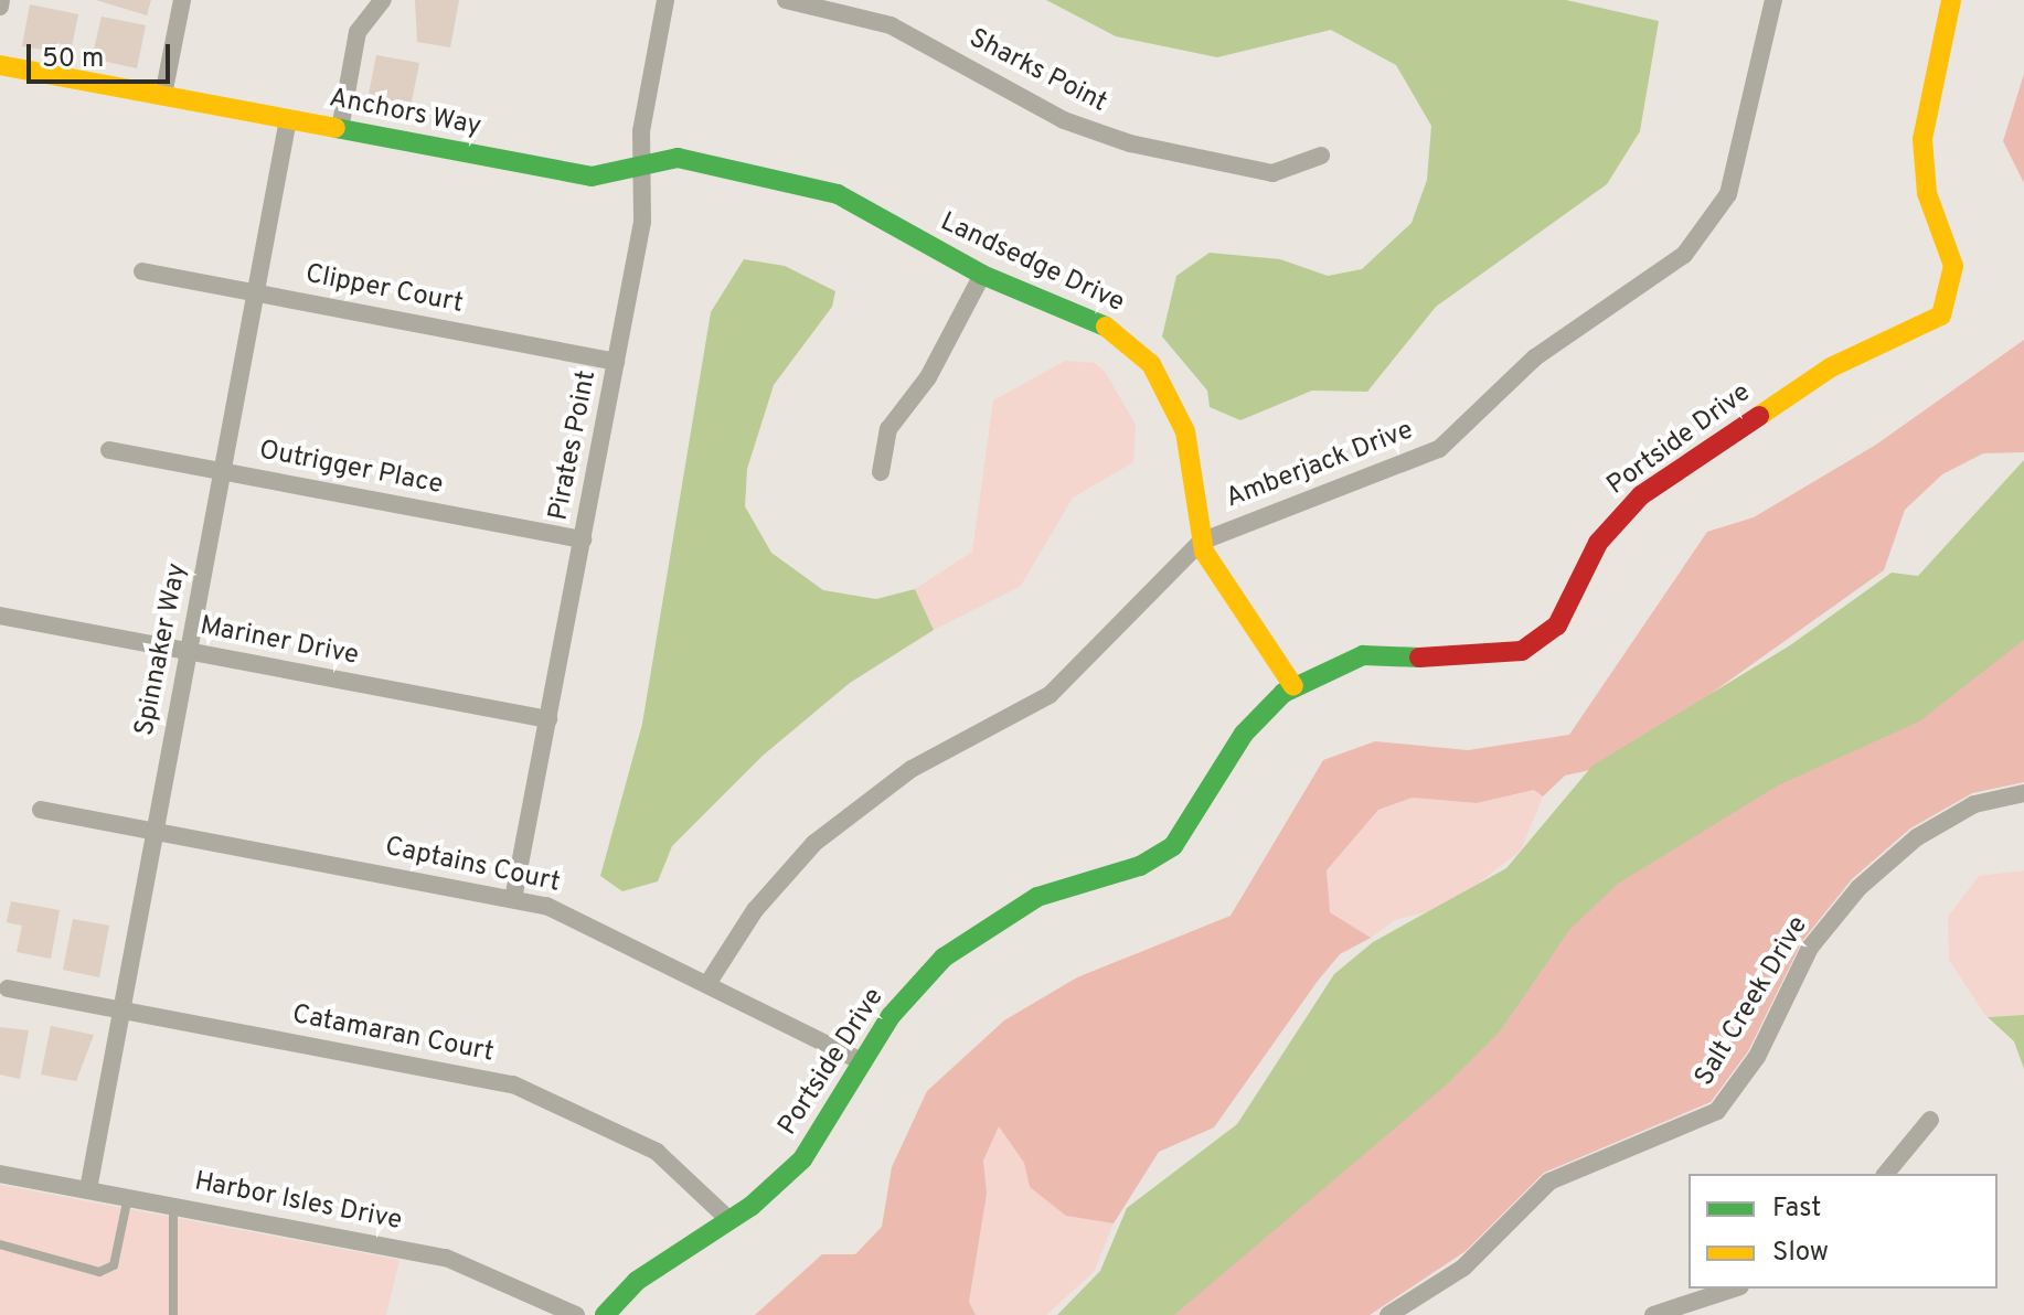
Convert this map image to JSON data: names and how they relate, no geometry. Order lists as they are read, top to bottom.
{
  "streets": {
    "street": [
      "Sharks Point",
      "Anchors Way",
      "Landsedge Drive",
      "Clipper Court",
      "Portside Drive",
      "Pirates Point",
      "Amberjack Drive",
      "Outrigger Place",
      "Mariner Drive",
      "Spinnaker Way",
      "Captains Court",
      "Salt Creek Drive",
      "Catamaran Court",
      "Harbor Isles Drive"
    ]
  },
  "crossings": [
    ["Anchors Way", "Landsedge Drive"],
    ["Anchors Way", "Pirates Point"],
    ["Anchors Way", "Spinnaker Way"],
    ["Landsedge Drive", "Portside Drive"],
    ["Landsedge Drive", "Pirates Point"],
    ["Landsedge Drive", "Amberjack Drive"],
    ["Clipper Court", "Pirates Point"],
    ["Clipper Court", "Spinnaker Way"],
    ["Portside Drive", "Captains Court"],
    ["Portside Drive", "Catamaran Court"],
    ["Pirates Point", "Outrigger Place"],
    ["Pirates Point", "Mariner Drive"],
    ["Pirates Point", "Captains Court"],
    ["Amberjack Drive", "Captains Court"],
    ["Outrigger Place", "Spinnaker Way"],
    ["Mariner Drive", "Spinnaker Way"],
    ["Spinnaker Way", "Captains Court"],
    ["Spinnaker Way", "Catamaran Court"],
    ["Spinnaker Way", "Harbor Isles Drive"]
  ],
  "legend": ["Fast", "Slow"],
  "scale_bar": "50 m"
}
